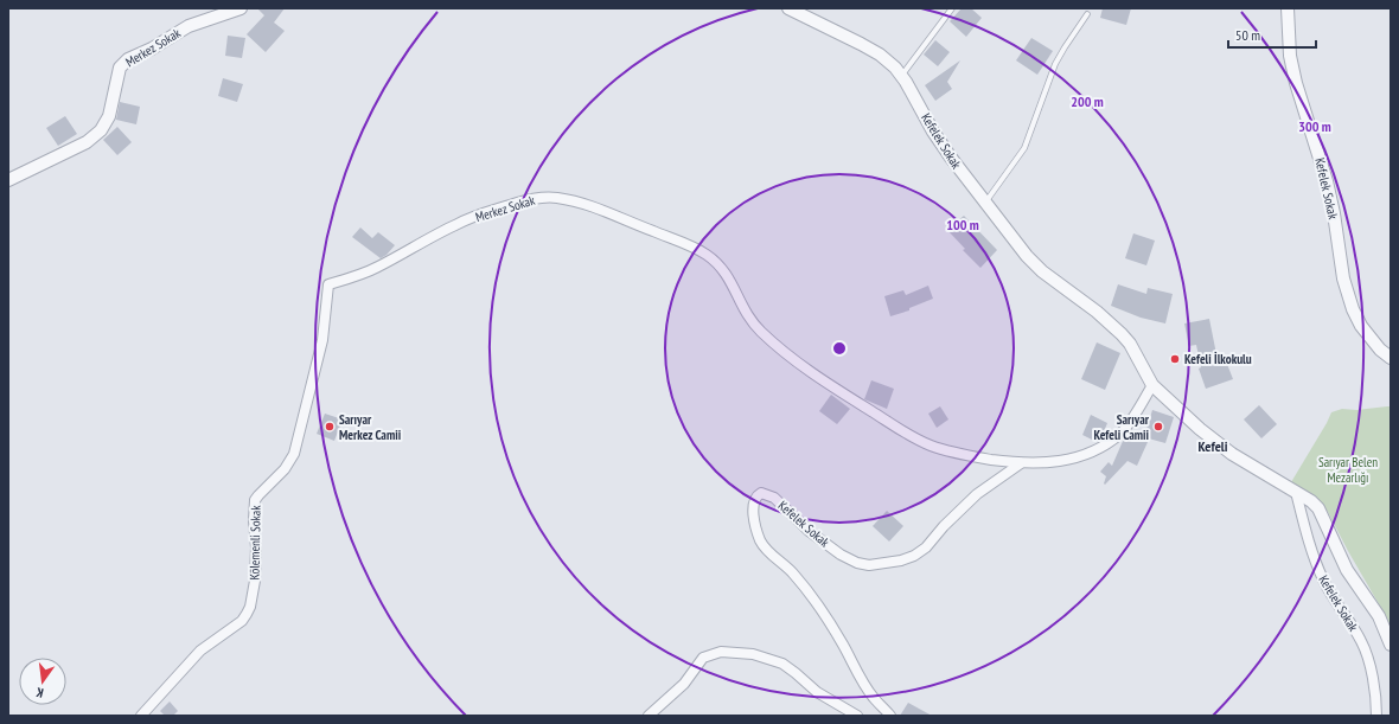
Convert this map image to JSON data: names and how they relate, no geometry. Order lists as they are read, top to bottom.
{
  "streets": {
    "street": ["Merkez Sokak", "Kefelek Sokak", "Kölemenli Sokak"]
  },
  "crossings": [
    ["Merkez Sokak", "Kefelek Sokak"],
    ["Merkez Sokak", "Kölemenli Sokak"]
  ],
  "districts": ["Kefeli"],
  "parks": ["Sarıyar Belen Mezarlığı"],
  "places": ["Kefeli İlkokulu", "Sarıyar Merkez Camii", "Sarıyar Kefeli Camii"],
  "scale_bar": "50 m",
  "north": "bottom",
  "rings": ["200 m", "300 m", "100 m"]
}
